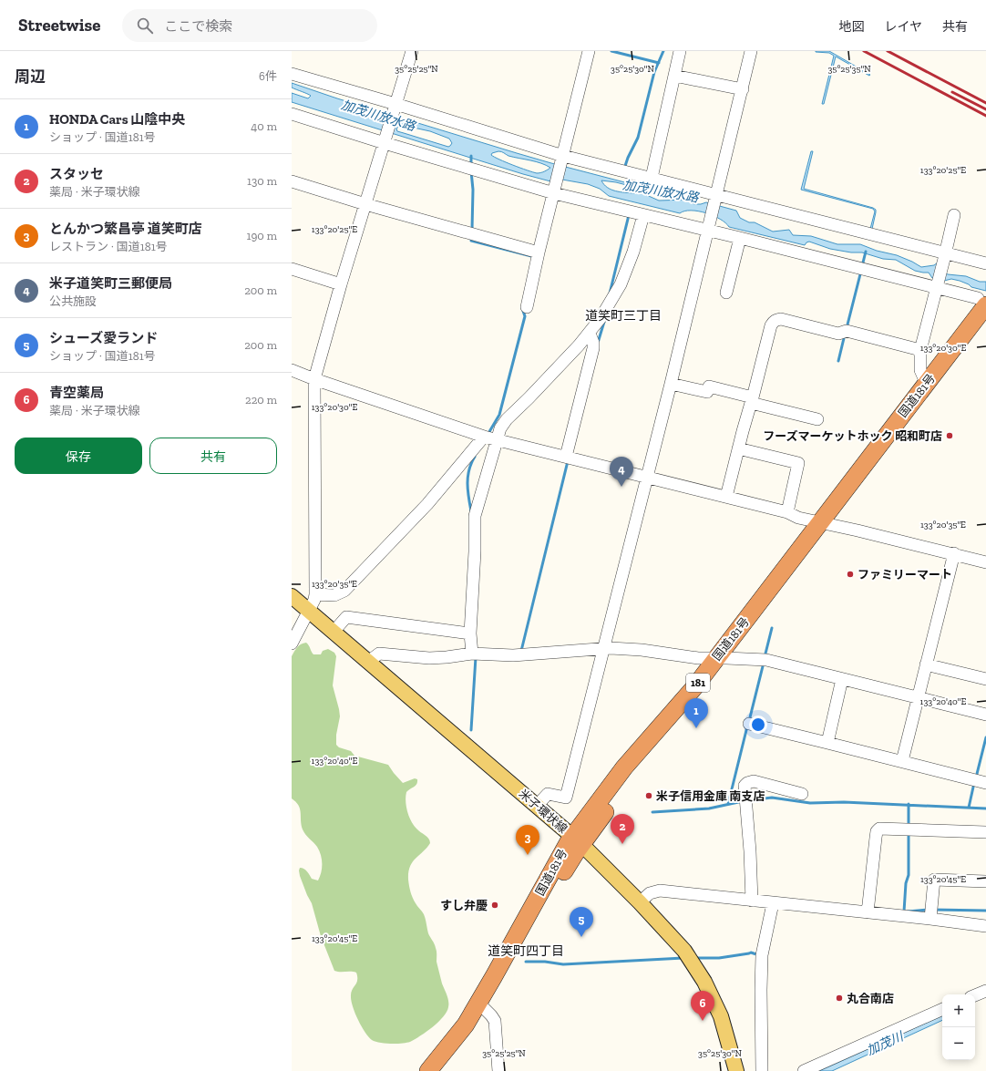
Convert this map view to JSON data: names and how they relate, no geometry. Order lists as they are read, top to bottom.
{
  "streets": {
    "highway": ["国道181号", "181"],
    "main road": ["米子環状線"]
  },
  "crossings": [
    ["国道181号", "米子環状線"]
  ],
  "districts": ["道笑町三丁目", "道笑町四丁目"],
  "water": ["加茂川放水路", "加茂川"],
  "places": [
    "フーズマーケットホック 昭和町店",
    "ファミリーマート",
    "米子信用金庫 南支店",
    "すし弁慶",
    "丸合南店"
  ],
  "page": {
    "header": "Streetwise",
    "search": "ここで検索",
    "nav": ["地図", "レイヤ", "共有"],
    "heading": ["周辺", "6件"],
    "list": [
      {
        "mark": "1",
        "name": "HONDA Cars 山陰中央",
        "note": "ショップ · 国道181号",
        "value": "40 m"
      },
      {
        "mark": "2",
        "name": "スタッセ",
        "note": "薬局 · 米子環状線",
        "value": "130 m"
      },
      {
        "mark": "3",
        "name": "とんかつ繁昌亭 道笑町店",
        "note": "レストラン · 国道181号",
        "value": "190 m"
      },
      {
        "mark": "4",
        "name": "米子道笑町三郵便局",
        "note": "公共施設",
        "value": "200 m"
      },
      {
        "mark": "5",
        "name": "シューズ愛ランド",
        "note": "ショップ · 国道181号",
        "value": "200 m"
      },
      {
        "mark": "6",
        "name": "青空薬局",
        "note": "薬局 · 米子環状線",
        "value": "220 m"
      }
    ],
    "buttons": ["保存", "共有"],
    "pins": [
      "4",
      "1",
      "2",
      "3",
      "5",
      "6"
    ],
    "map_buttons": ["+", "−"]
  },
  "coordinates": [
    "35°25'25\"N",
    "35°25'30\"N",
    "35°25'35\"N",
    "133°20'25\"E",
    "133°20'30\"E",
    "133°20'35\"E",
    "133°20'40\"E",
    "133°20'45\"E"
  ]
}
